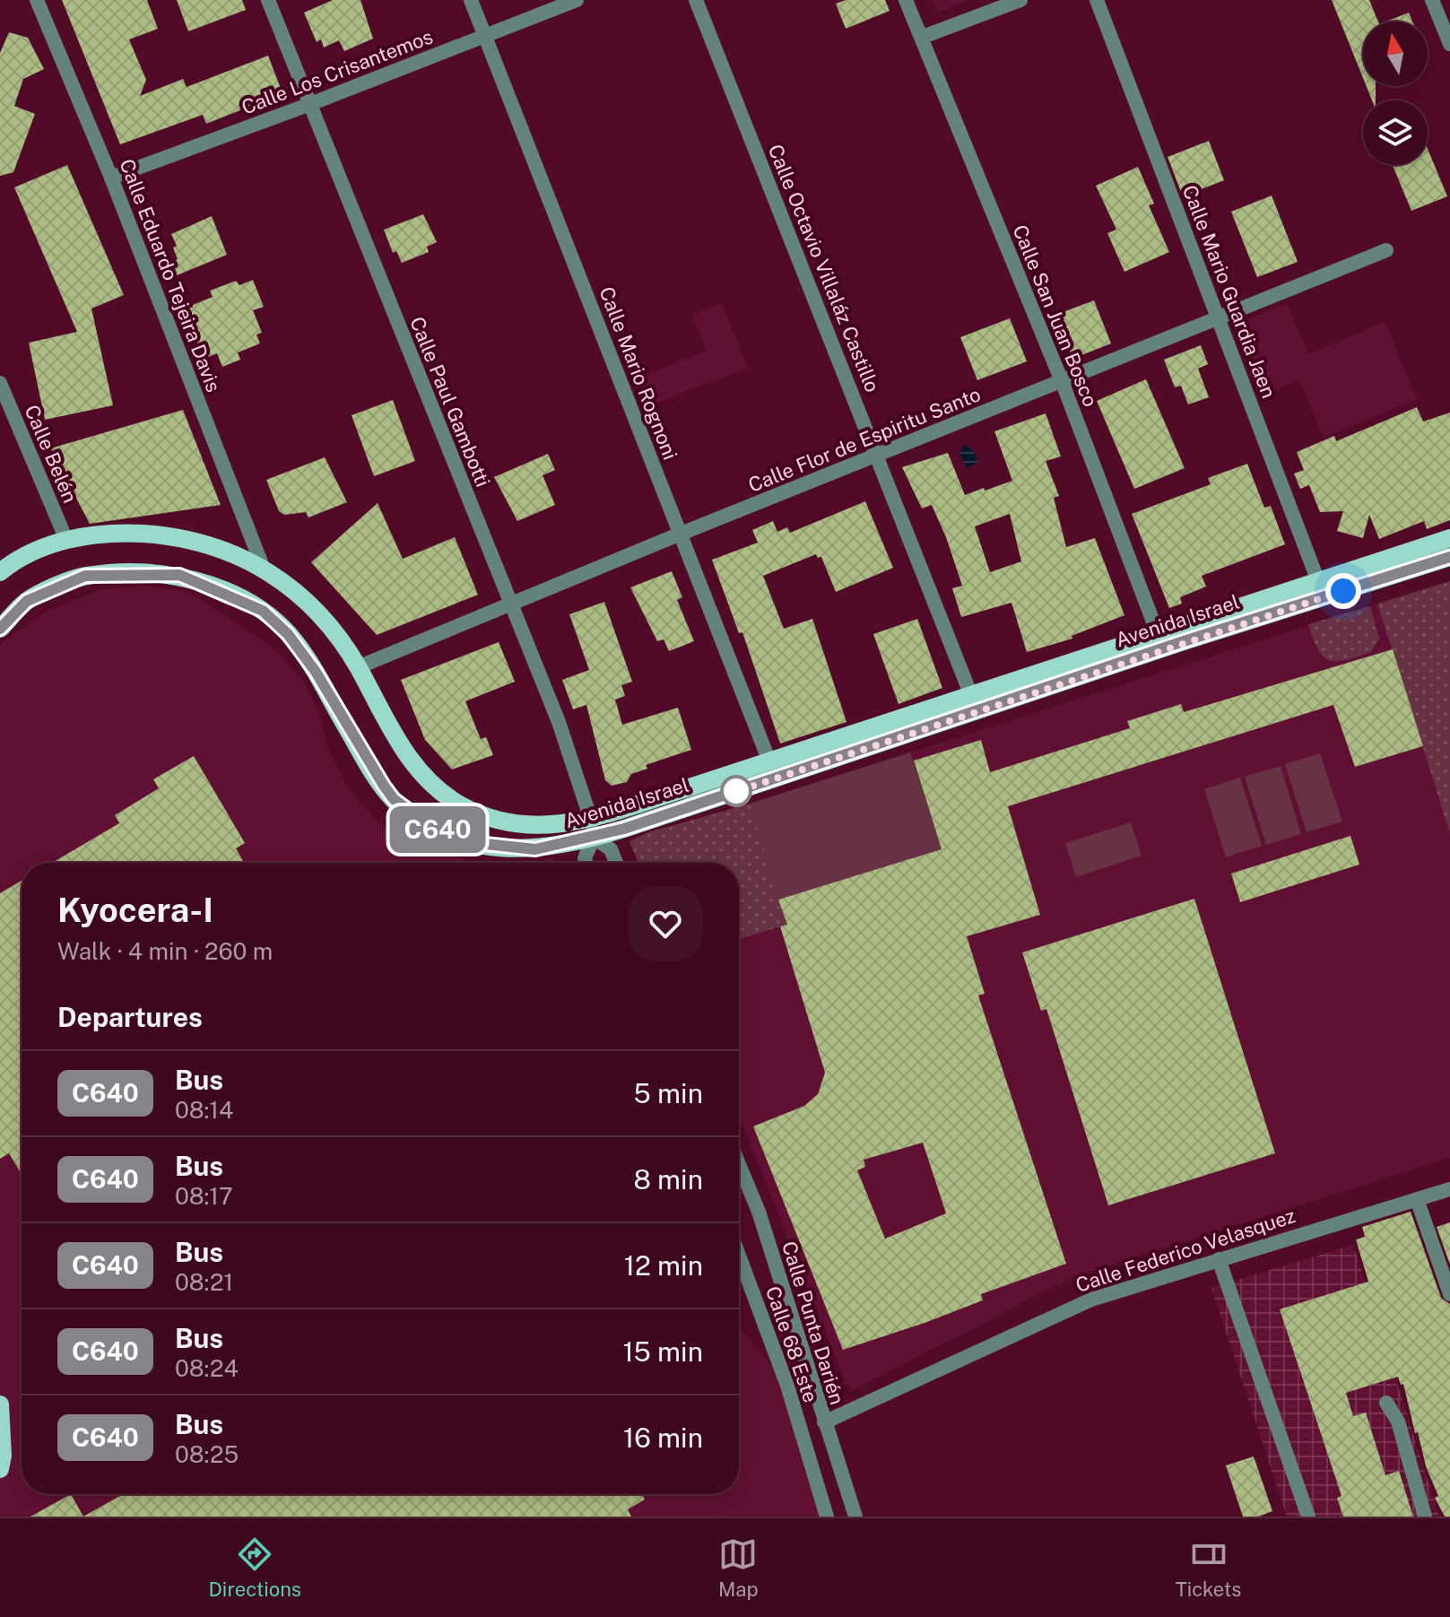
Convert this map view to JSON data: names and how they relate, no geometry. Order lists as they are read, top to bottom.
{
  "streets": {
    "main road": ["Avenida Israel"],
    "street": [
      "Calle Los Crisantemos",
      "Calle Octavio Villaláz Castillo",
      "Calle Eduardo Tejeira Davis",
      "Calle Mario Guardia Jaen",
      "Calle San Juan Bosco",
      "Calle Mario Rognoni",
      "Calle Paul Gambotti",
      "Calle Flor de Espiritu Santo",
      "Calle Belén",
      "Calle Federico Velasquez",
      "Calle Punta Darién",
      "Calle 68 Este"
    ]
  },
  "crossings": [
    ["Calle Los Crisantemos", "Calle Eduardo Tejeira Davis"],
    ["Calle Los Crisantemos", "Calle Mario Rognoni"],
    ["Calle Los Crisantemos", "Calle Paul Gambotti"],
    ["Calle Octavio Villaláz Castillo", "Calle Flor de Espiritu Santo"],
    ["Calle Octavio Villaláz Castillo", "Avenida Israel"],
    ["Calle Eduardo Tejeira Davis", "Avenida Israel"],
    ["Calle Mario Guardia Jaen", "Calle Flor de Espiritu Santo"],
    ["Calle Mario Guardia Jaen", "Avenida Israel"],
    ["Calle San Juan Bosco", "Calle Flor de Espiritu Santo"],
    ["Calle San Juan Bosco", "Avenida Israel"],
    ["Calle Mario Rognoni", "Calle Flor de Espiritu Santo"],
    ["Calle Mario Rognoni", "Avenida Israel"],
    ["Calle Paul Gambotti", "Calle Flor de Espiritu Santo"],
    ["Calle Paul Gambotti", "Avenida Israel"],
    ["Calle Flor de Espiritu Santo", "Avenida Israel"],
    ["Calle Belén", "Avenida Israel"],
    ["Calle Federico Velasquez", "Calle Punta Darién"]
  ],
  "lines": ["bus line C640"],
  "north": "top",
  "page": {
    "on_map": "C640",
    "heading": [
      ["Kyocera-I", "Walk · 4 min · 260 m"],
      "Departures"
    ],
    "list": [
      {
        "mark": "C640",
        "name": "Bus",
        "note": "08:14",
        "value": "5 min"
      },
      {
        "mark": "C640",
        "name": "Bus",
        "note": "08:17",
        "value": "8 min"
      },
      {
        "mark": "C640",
        "name": "Bus",
        "note": "08:21",
        "value": "12 min"
      },
      {
        "mark": "C640",
        "name": "Bus",
        "note": "08:24",
        "value": "15 min"
      },
      {
        "mark": "C640",
        "name": "Bus",
        "note": "08:25",
        "value": "16 min"
      }
    ],
    "tabs": ["Directions", "Map", "Tickets"]
  }
}
